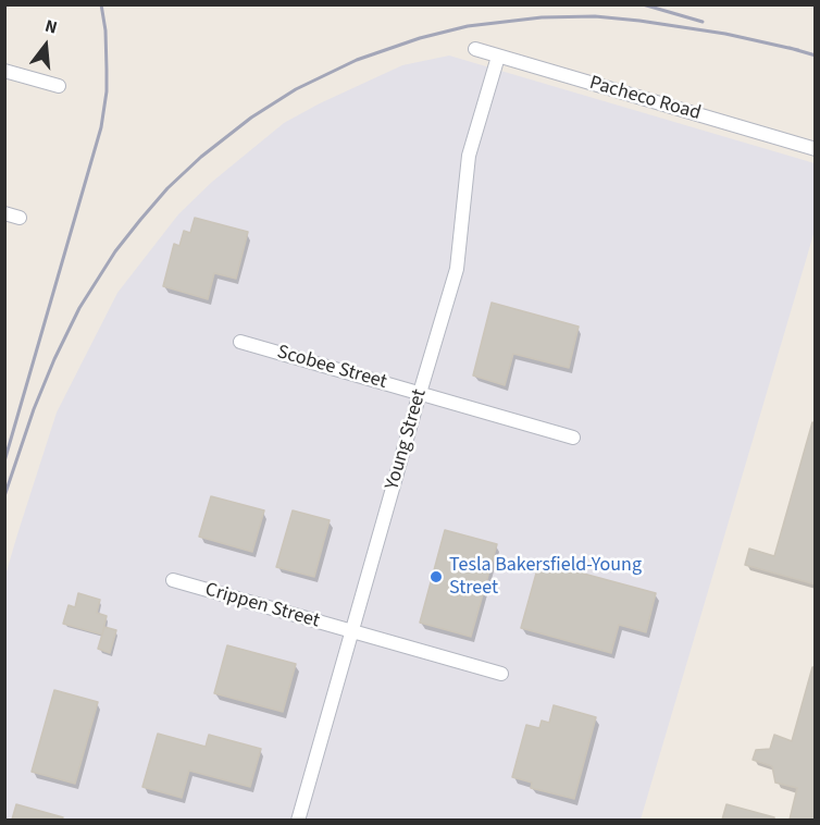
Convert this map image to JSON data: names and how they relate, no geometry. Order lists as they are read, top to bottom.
{
  "streets": {
    "street": [
      "Pacheco Road",
      "Scobee Street",
      "Young Street",
      "Crippen Street"
    ]
  },
  "crossings": [
    ["Pacheco Road", "Young Street"],
    ["Scobee Street", "Young Street"],
    ["Young Street", "Crippen Street"]
  ],
  "places": ["Tesla Bakersfield-Young Street"],
  "north": "top"
}
